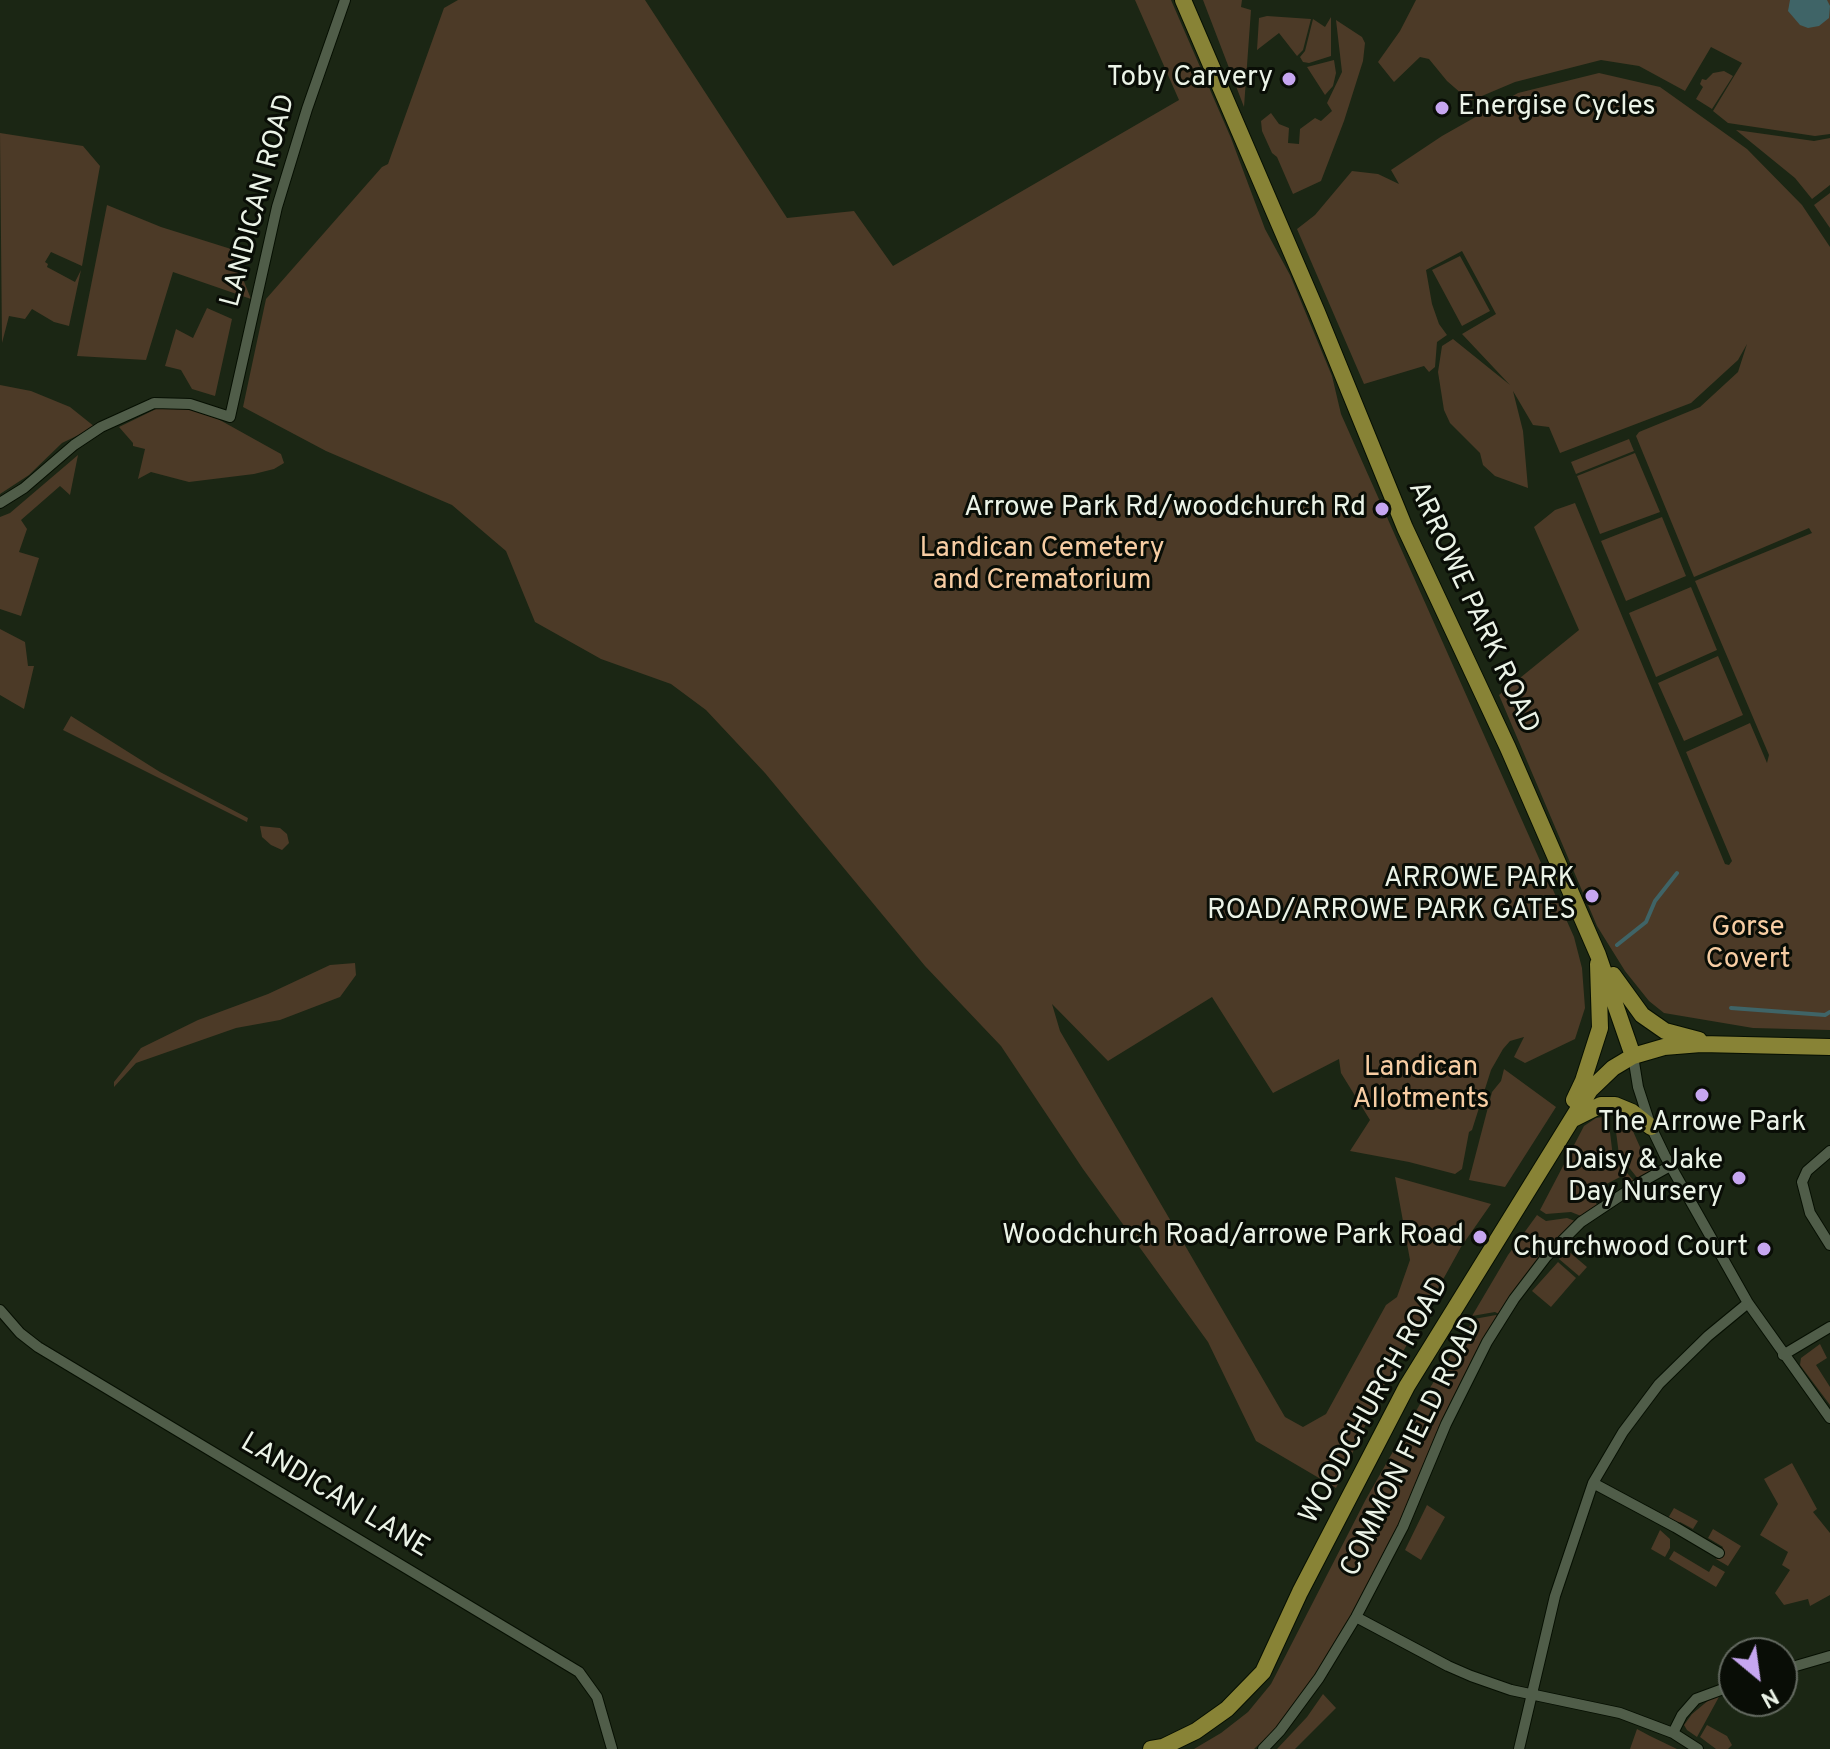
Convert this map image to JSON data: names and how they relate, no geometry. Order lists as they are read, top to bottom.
{
  "streets": {
    "main road": ["ARROWE PARK ROAD", "WOODCHURCH ROAD"],
    "street": ["LANDICAN ROAD", "COMMON FIELD ROAD", "LANDICAN LANE"]
  },
  "crossings": [
    ["ARROWE PARK ROAD", "WOODCHURCH ROAD"]
  ],
  "parks": ["Landican Cemetery and Crematorium", "Gorse Covert", "Landican Allotments"],
  "places": [
    "Toby Carvery",
    "Energise Cycles",
    "Arrowe Park Rd/woodchurch Rd",
    "ARROWE PARK ROAD/ARROWE PARK GATES",
    "The Arrowe Park",
    "Daisy & Jake Day Nursery",
    "Woodchurch Road/arrowe Park Road",
    "Churchwood Court"
  ],
  "north": "bottom right"
}
